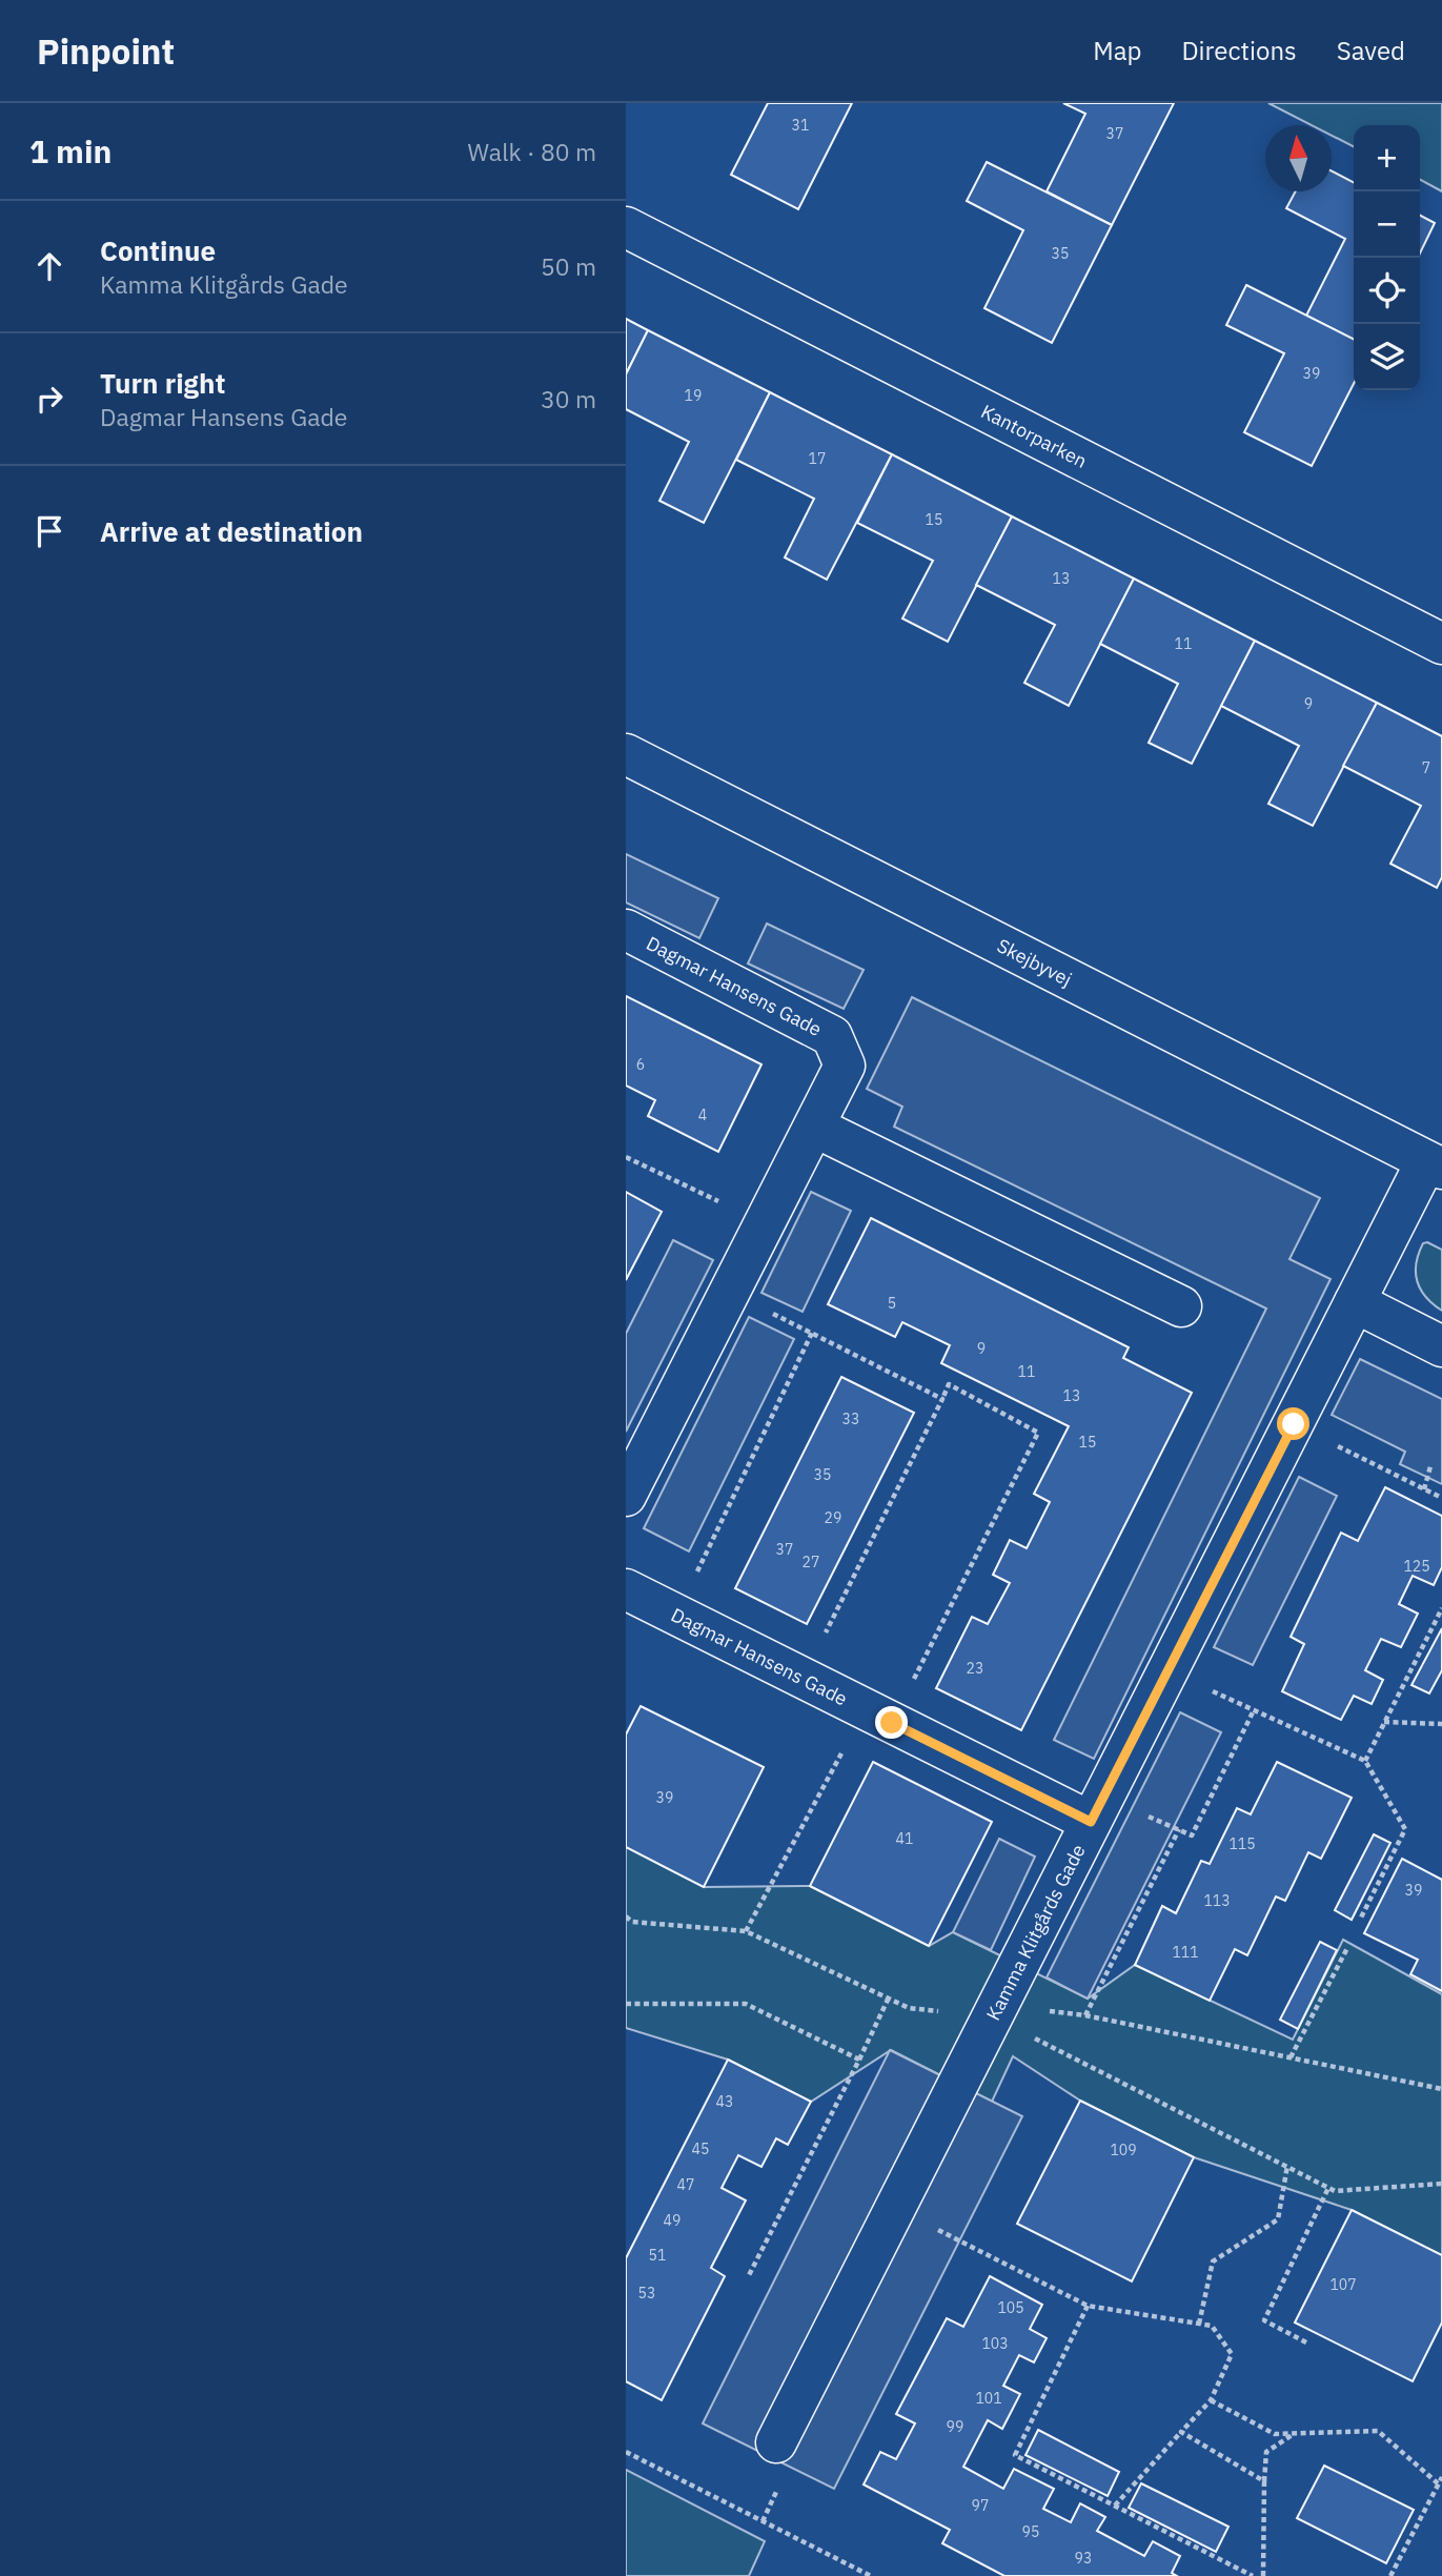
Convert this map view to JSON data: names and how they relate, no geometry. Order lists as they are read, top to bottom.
{
  "streets": {
    "street": [
      "Kantorparken",
      "Skejbyvej",
      "Dagmar Hansens Gade",
      "Kamma Klitgårds Gade"
    ]
  },
  "crossings": [
    ["Skejbyvej", "Kamma Klitgårds Gade"],
    ["Dagmar Hansens Gade", "Kamma Klitgårds Gade"]
  ],
  "house_numbers": [
    "31",
    "37",
    "35",
    "39",
    "19",
    "17",
    "15",
    "13",
    "11",
    "9",
    "7",
    "6",
    "4",
    "5",
    "9",
    "11",
    "13",
    "33",
    "15",
    "35",
    "29",
    "37",
    "27",
    "125",
    "23",
    "39",
    "41",
    "115",
    "39",
    "113",
    "111",
    "43",
    "45",
    "109",
    "47",
    "49",
    "51",
    "107",
    "53",
    "105",
    "103",
    "101",
    "99",
    "97",
    "95",
    "93"
  ],
  "north": "top",
  "page": {
    "header": "Pinpoint",
    "nav": ["Map", "Directions", "Saved"],
    "heading": ["1 min", "Walk · 80 m"],
    "map_buttons": ["+", "−"],
    "list": [
      ["Continue", "Kamma Klitgårds Gade", "50 m"],
      ["Turn right", "Dagmar Hansens Gade", "30 m"],
      "Arrive at destination"
    ]
  }
}
